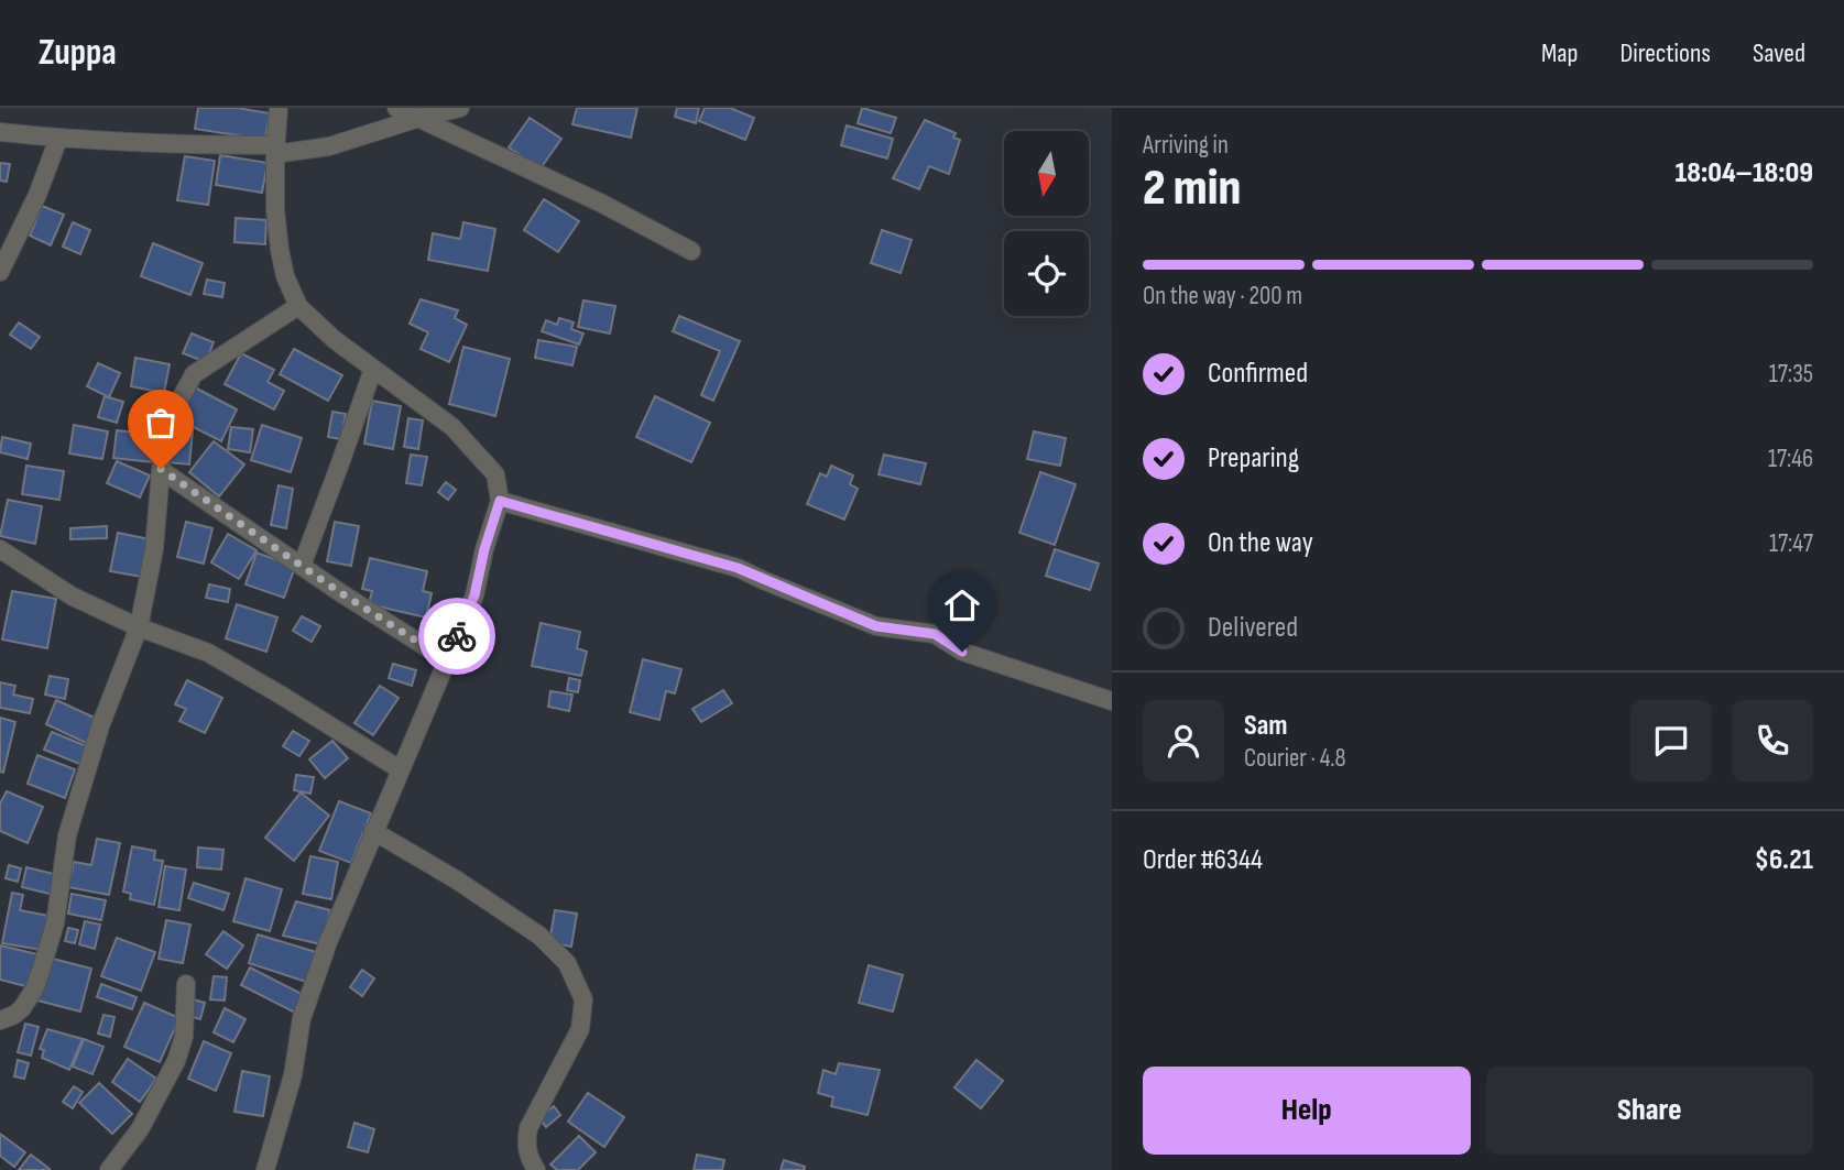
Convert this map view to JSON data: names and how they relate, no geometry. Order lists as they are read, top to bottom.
{
  "north": "bottom",
  "page": {
    "header": "Zuppa",
    "nav": ["Map", "Directions", "Saved"],
    "heading": ["2 min", "Arriving in", "18:04–18:09"],
    "panel": [
      "Sam",
      "Courier · 4.8",
      "Order #6344",
      "$6.21"
    ],
    "bar": "On the way · 200 m",
    "list": [
      ["Confirmed", "17:35"],
      ["Preparing", "17:46"],
      ["On the way", "17:47"],
      "Delivered"
    ],
    "buttons": ["Help", "Share"]
  }
}
